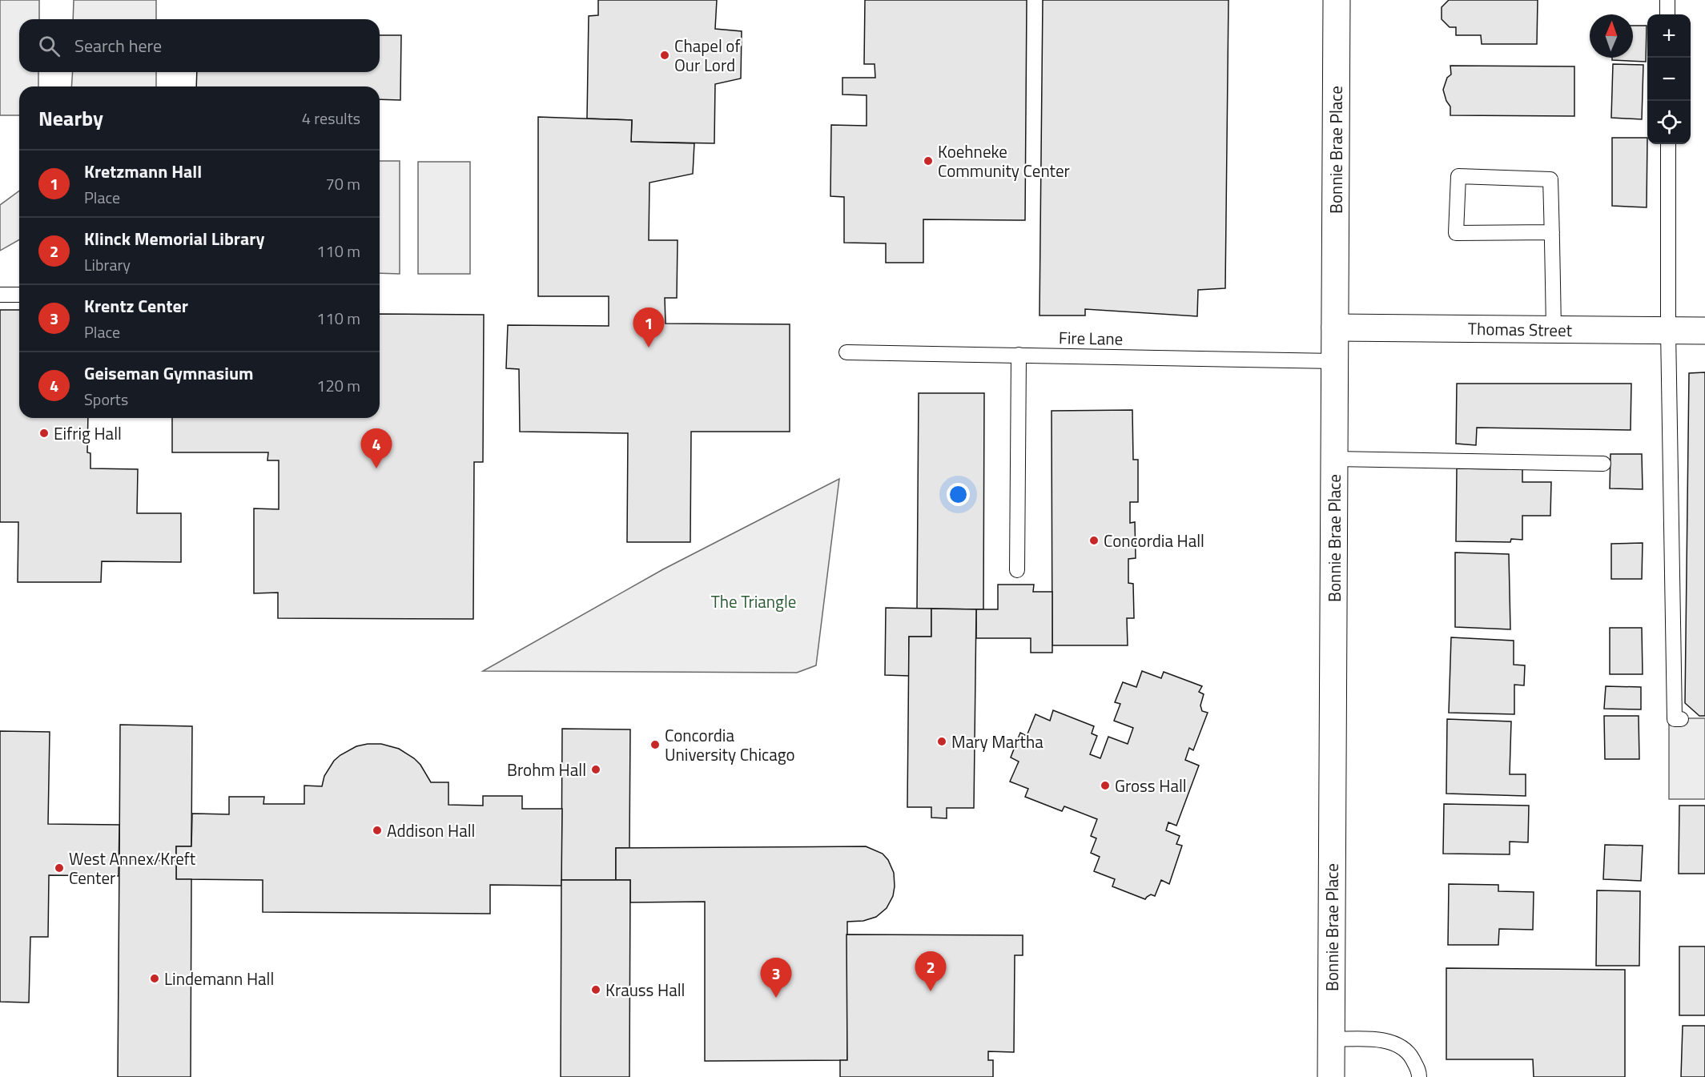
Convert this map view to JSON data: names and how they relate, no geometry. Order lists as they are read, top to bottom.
{
  "streets": {
    "street": ["Bonnie Brae Place", "Thomas Street"],
    "lane": ["Fire Lane"]
  },
  "crossings": [
    ["Bonnie Brae Place", "Thomas Street"],
    ["Bonnie Brae Place", "Fire Lane"]
  ],
  "parks": ["The Triangle"],
  "places": [
    "Chapel of Our Lord",
    "Koehneke Community Center",
    "Eifrig Hall",
    "Concordia Hall",
    "Mary Martha",
    "Concordia University Chicago",
    "Brohm Hall",
    "Gross Hall",
    "Addison Hall",
    "West Annex/Kreft Center",
    "Lindemann Hall",
    "Krauss Hall"
  ],
  "north": "top",
  "page": {
    "map_buttons": ["+", "−"],
    "search": "Search here",
    "heading": ["Nearby", "4 results"],
    "list": [
      {
        "mark": "1",
        "name": "Kretzmann Hall",
        "note": "Place",
        "value": "70 m"
      },
      {
        "mark": "2",
        "name": "Klinck Memorial Library",
        "note": "Library",
        "value": "110 m"
      },
      {
        "mark": "3",
        "name": "Krentz Center",
        "note": "Place",
        "value": "110 m"
      },
      {
        "mark": "4",
        "name": "Geiseman Gymnasium",
        "note": "Sports",
        "value": "120 m"
      }
    ],
    "pins": [
      "1",
      "4",
      "2",
      "3"
    ]
  }
}
